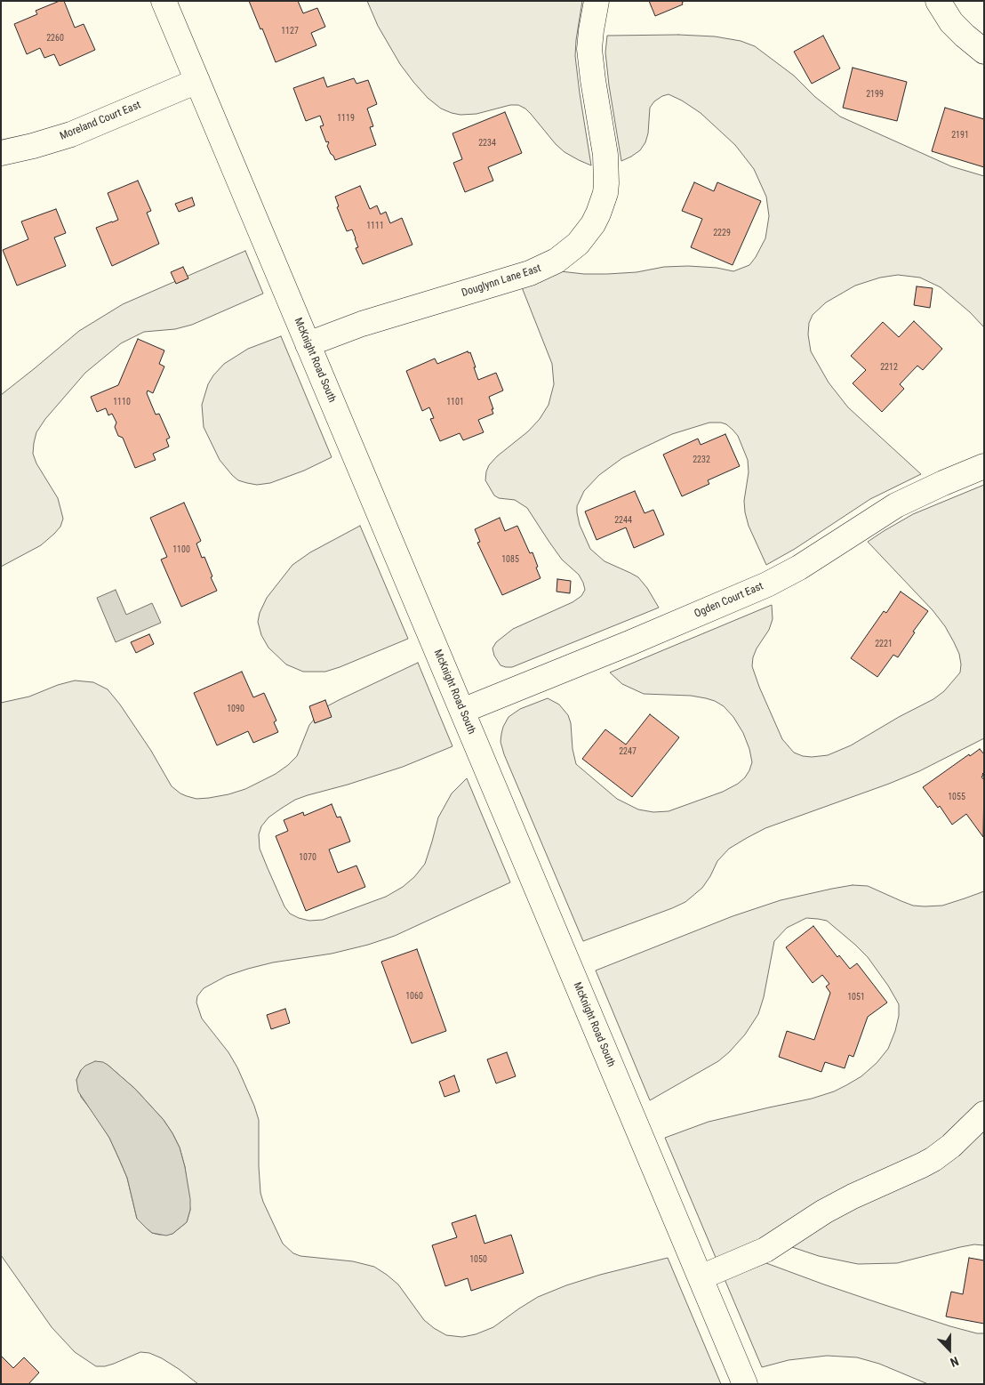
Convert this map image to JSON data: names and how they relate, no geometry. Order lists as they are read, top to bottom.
{
  "streets": {
    "street": [
      "Moreland Court East",
      "Douglynn Lane East",
      "McKnight Road South",
      "Ogden Court East"
    ]
  },
  "crossings": [
    ["Moreland Court East", "McKnight Road South"],
    ["Douglynn Lane East", "McKnight Road South"],
    ["McKnight Road South", "Ogden Court East"]
  ],
  "house_numbers": [
    "1127",
    "2260",
    "2199",
    "1119",
    "2191",
    "2234",
    "1111",
    "2229",
    "2212",
    "1110",
    "1101",
    "2232",
    "2244",
    "1100",
    "1085",
    "2221",
    "1090",
    "2247",
    "1055",
    "1070",
    "1060",
    "1051",
    "1050"
  ],
  "north": "bottom"
}
